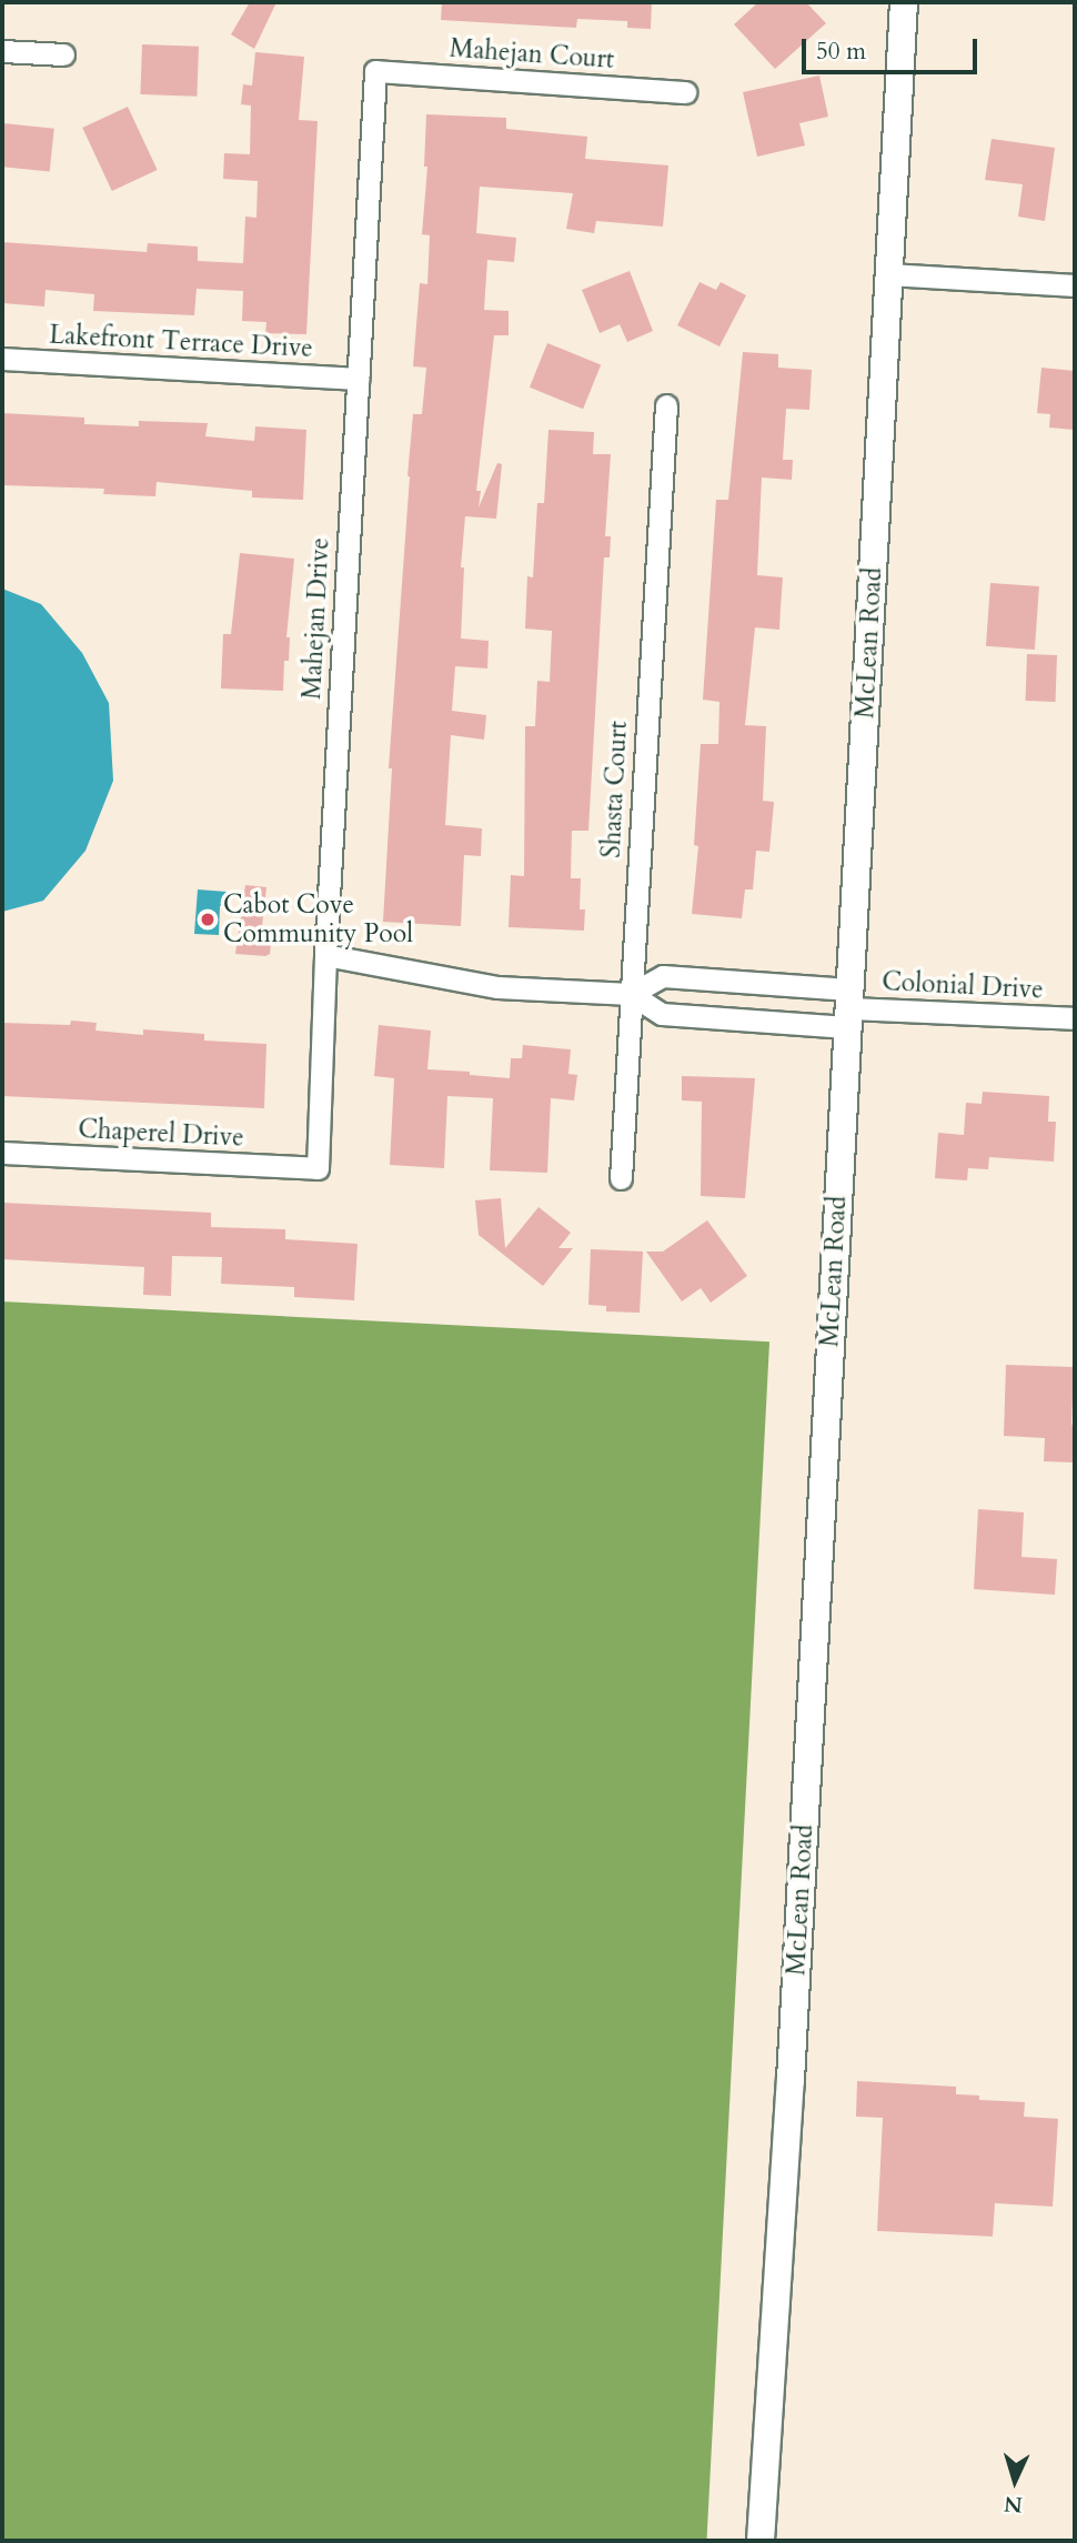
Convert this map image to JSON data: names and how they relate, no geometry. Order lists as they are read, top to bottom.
{
  "streets": {
    "street": [
      "Mahejan Court",
      "Lakefront Terrace Drive",
      "Mahejan Drive",
      "McLean Road",
      "Shasta Court",
      "Colonial Drive",
      "Chaperel Drive"
    ]
  },
  "crossings": [
    ["Mahejan Court", "Mahejan Drive"],
    ["Lakefront Terrace Drive", "Mahejan Drive"],
    ["Mahejan Drive", "Chaperel Drive"],
    ["McLean Road", "Colonial Drive"]
  ],
  "places": ["Cabot Cove Community Pool"],
  "scale_bar": "50 m",
  "north": "bottom"
}
